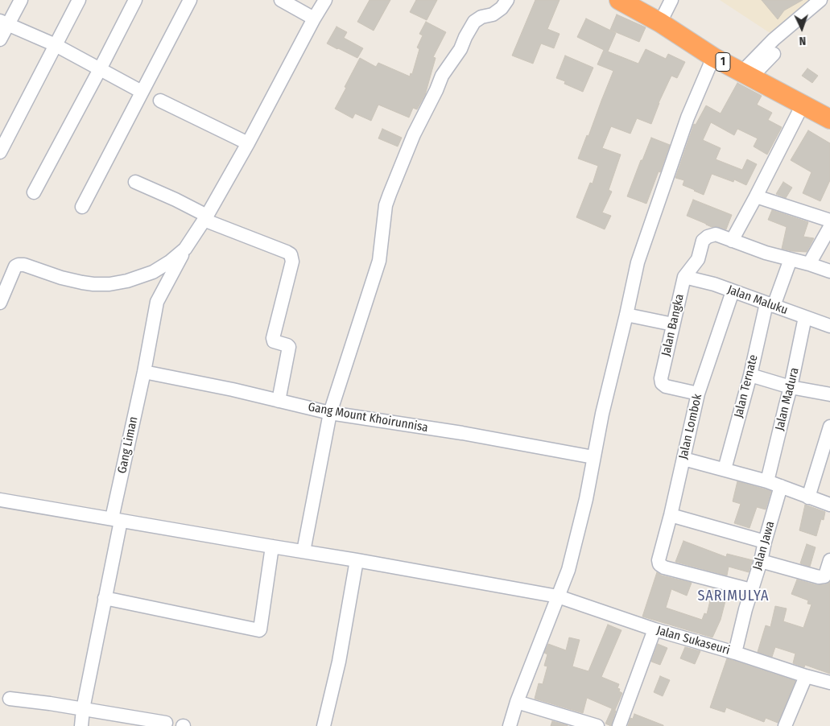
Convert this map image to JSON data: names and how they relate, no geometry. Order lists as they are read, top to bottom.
{
  "streets": {
    "highway": ["1"],
    "street": [
      "Jalan Maluku",
      "Jalan Bangka",
      "Jalan Ternate",
      "Jalan Madura",
      "Gang Mount Khoirunnisa",
      "Jalan Lombok",
      "Gang Liman",
      "Jalan Jawa",
      "Jalan Sukaseuri"
    ]
  },
  "crossings": [
    ["Jalan Maluku", "Jalan Bangka"],
    ["Jalan Maluku", "Jalan Ternate"],
    ["Jalan Maluku", "Jalan Madura"],
    ["Jalan Maluku", "Jalan Lombok"],
    ["Jalan Bangka", "Jalan Lombok"],
    ["Gang Mount Khoirunnisa", "Gang Liman"],
    ["Jalan Lombok", "Jalan Jawa"],
    ["Gang Liman", "Jalan Sukaseuri"],
    ["Jalan Jawa", "Jalan Sukaseuri"]
  ],
  "districts": ["SARIMULYA"],
  "north": "bottom"
}
